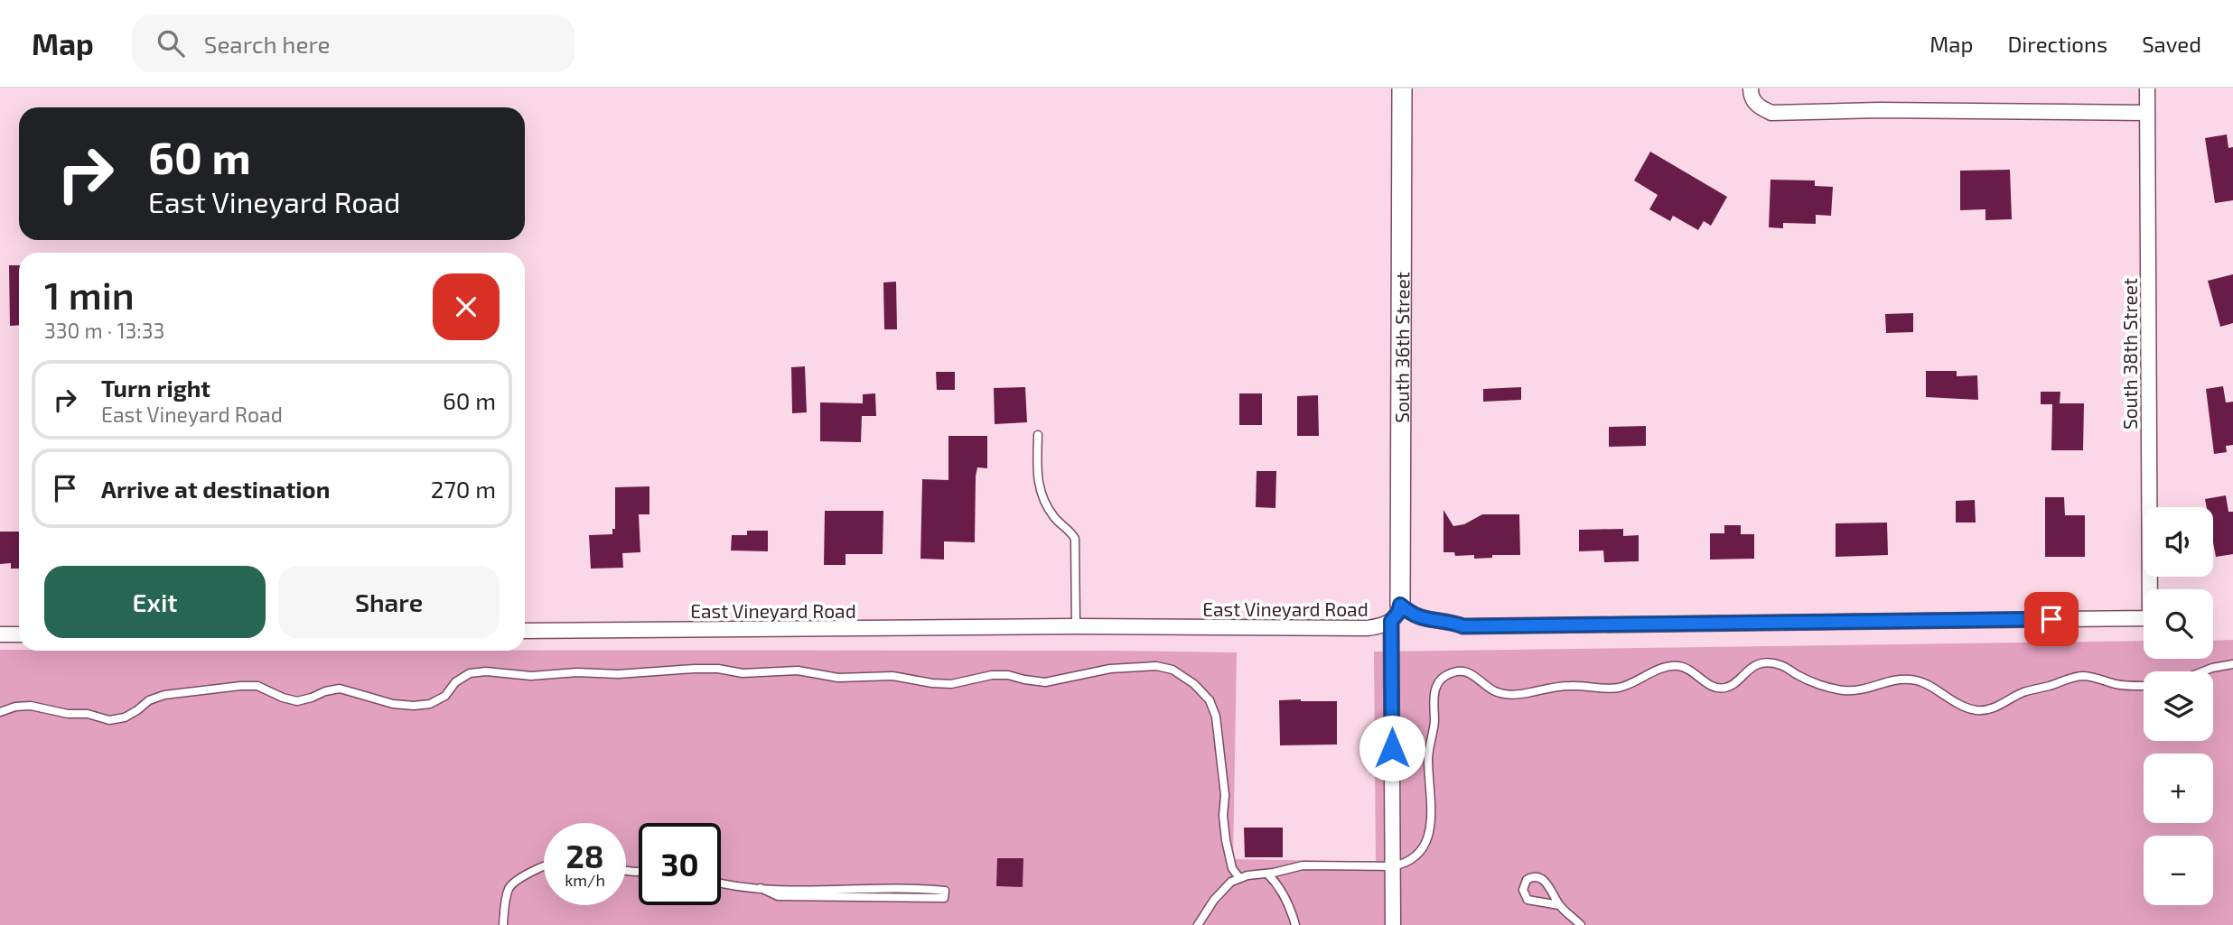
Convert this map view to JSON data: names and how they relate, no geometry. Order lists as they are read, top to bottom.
{
  "streets": {
    "street": ["South 36th Street", "South 38th Street", "East Vineyard Road"]
  },
  "crossings": [
    ["South 36th Street", "South 38th Street"],
    ["South 36th Street", "East Vineyard Road"],
    ["South 38th Street", "East Vineyard Road"]
  ],
  "page": {
    "header": "Map",
    "search": "Search here",
    "nav": ["Map", "Directions", "Saved"],
    "turn": ["60 m", "East Vineyard Road"],
    "heading": ["1 min", "330 m · 13:33"],
    "list": [
      {
        "name": "Turn right",
        "note": "East Vineyard Road",
        "value": "60 m"
      },
      {
        "name": "Arrive at destination",
        "value": "270 m"
      }
    ],
    "map_buttons": ["+", "−"],
    "buttons": ["Exit", "Share"],
    "speed": "28 km/h",
    "limit": "30"
  }
}
